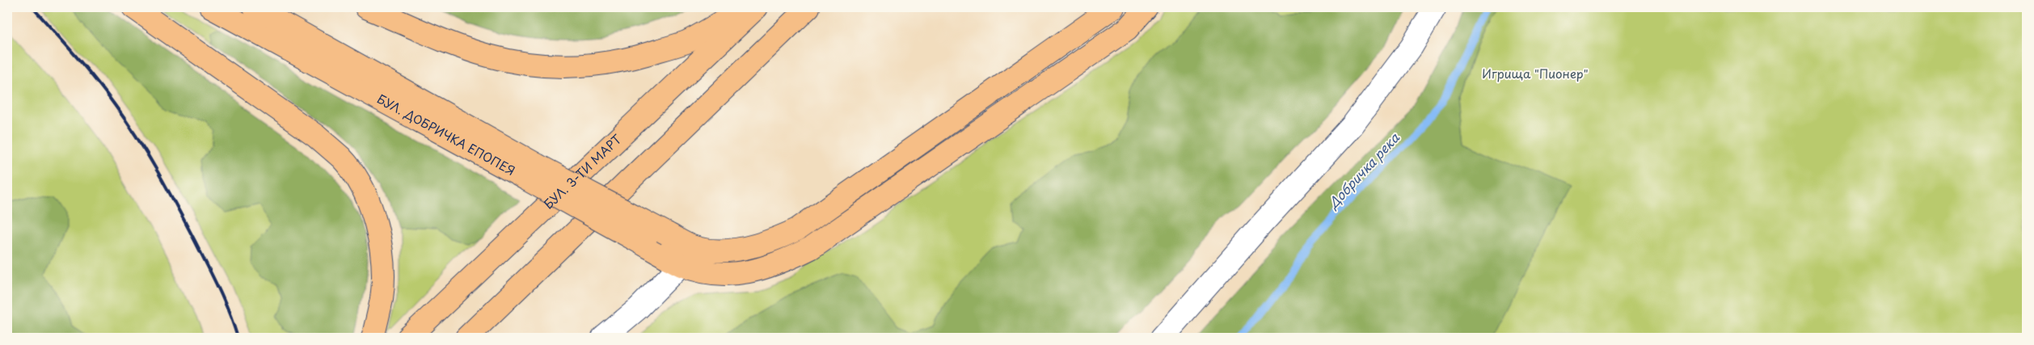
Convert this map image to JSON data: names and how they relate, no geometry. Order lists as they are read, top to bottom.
{
  "streets": {
    "main road": ["БУЛ. ДОБРИЧКА ЕПОПЕЯ", "БУЛ. 3-ТИ МАРТ"]
  },
  "water": ["Добричка река"],
  "parks": ["Игрища \"Пионер\""]
}
